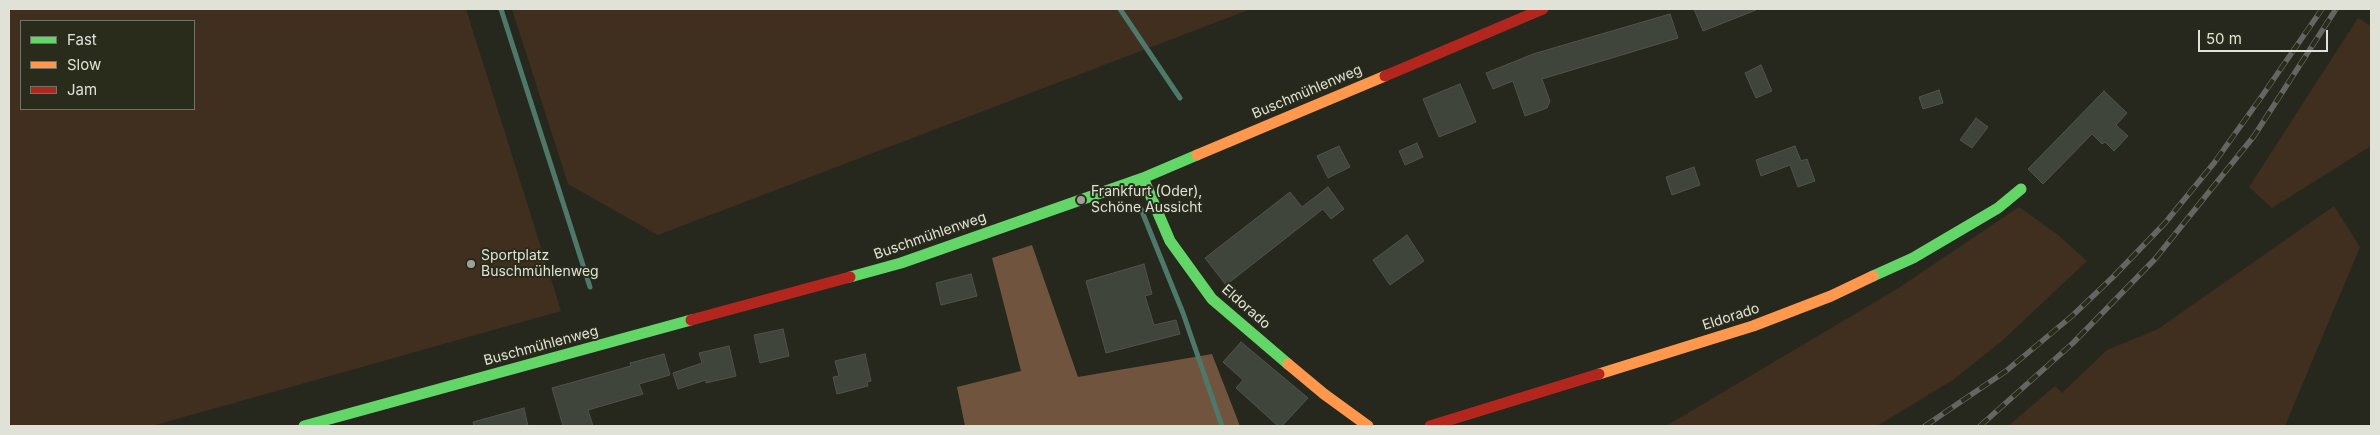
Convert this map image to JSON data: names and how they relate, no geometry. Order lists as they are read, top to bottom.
{
  "streets": {
    "street": ["Buschmühlenweg", "Eldorado"]
  },
  "crossings": [
    ["Buschmühlenweg", "Eldorado"]
  ],
  "places": ["Frankfurt (Oder), Schöne Aussicht", "Sportplatz Buschmühlenweg"],
  "legend": ["Fast", "Slow", "Jam"],
  "scale_bar": "50 m"
}
